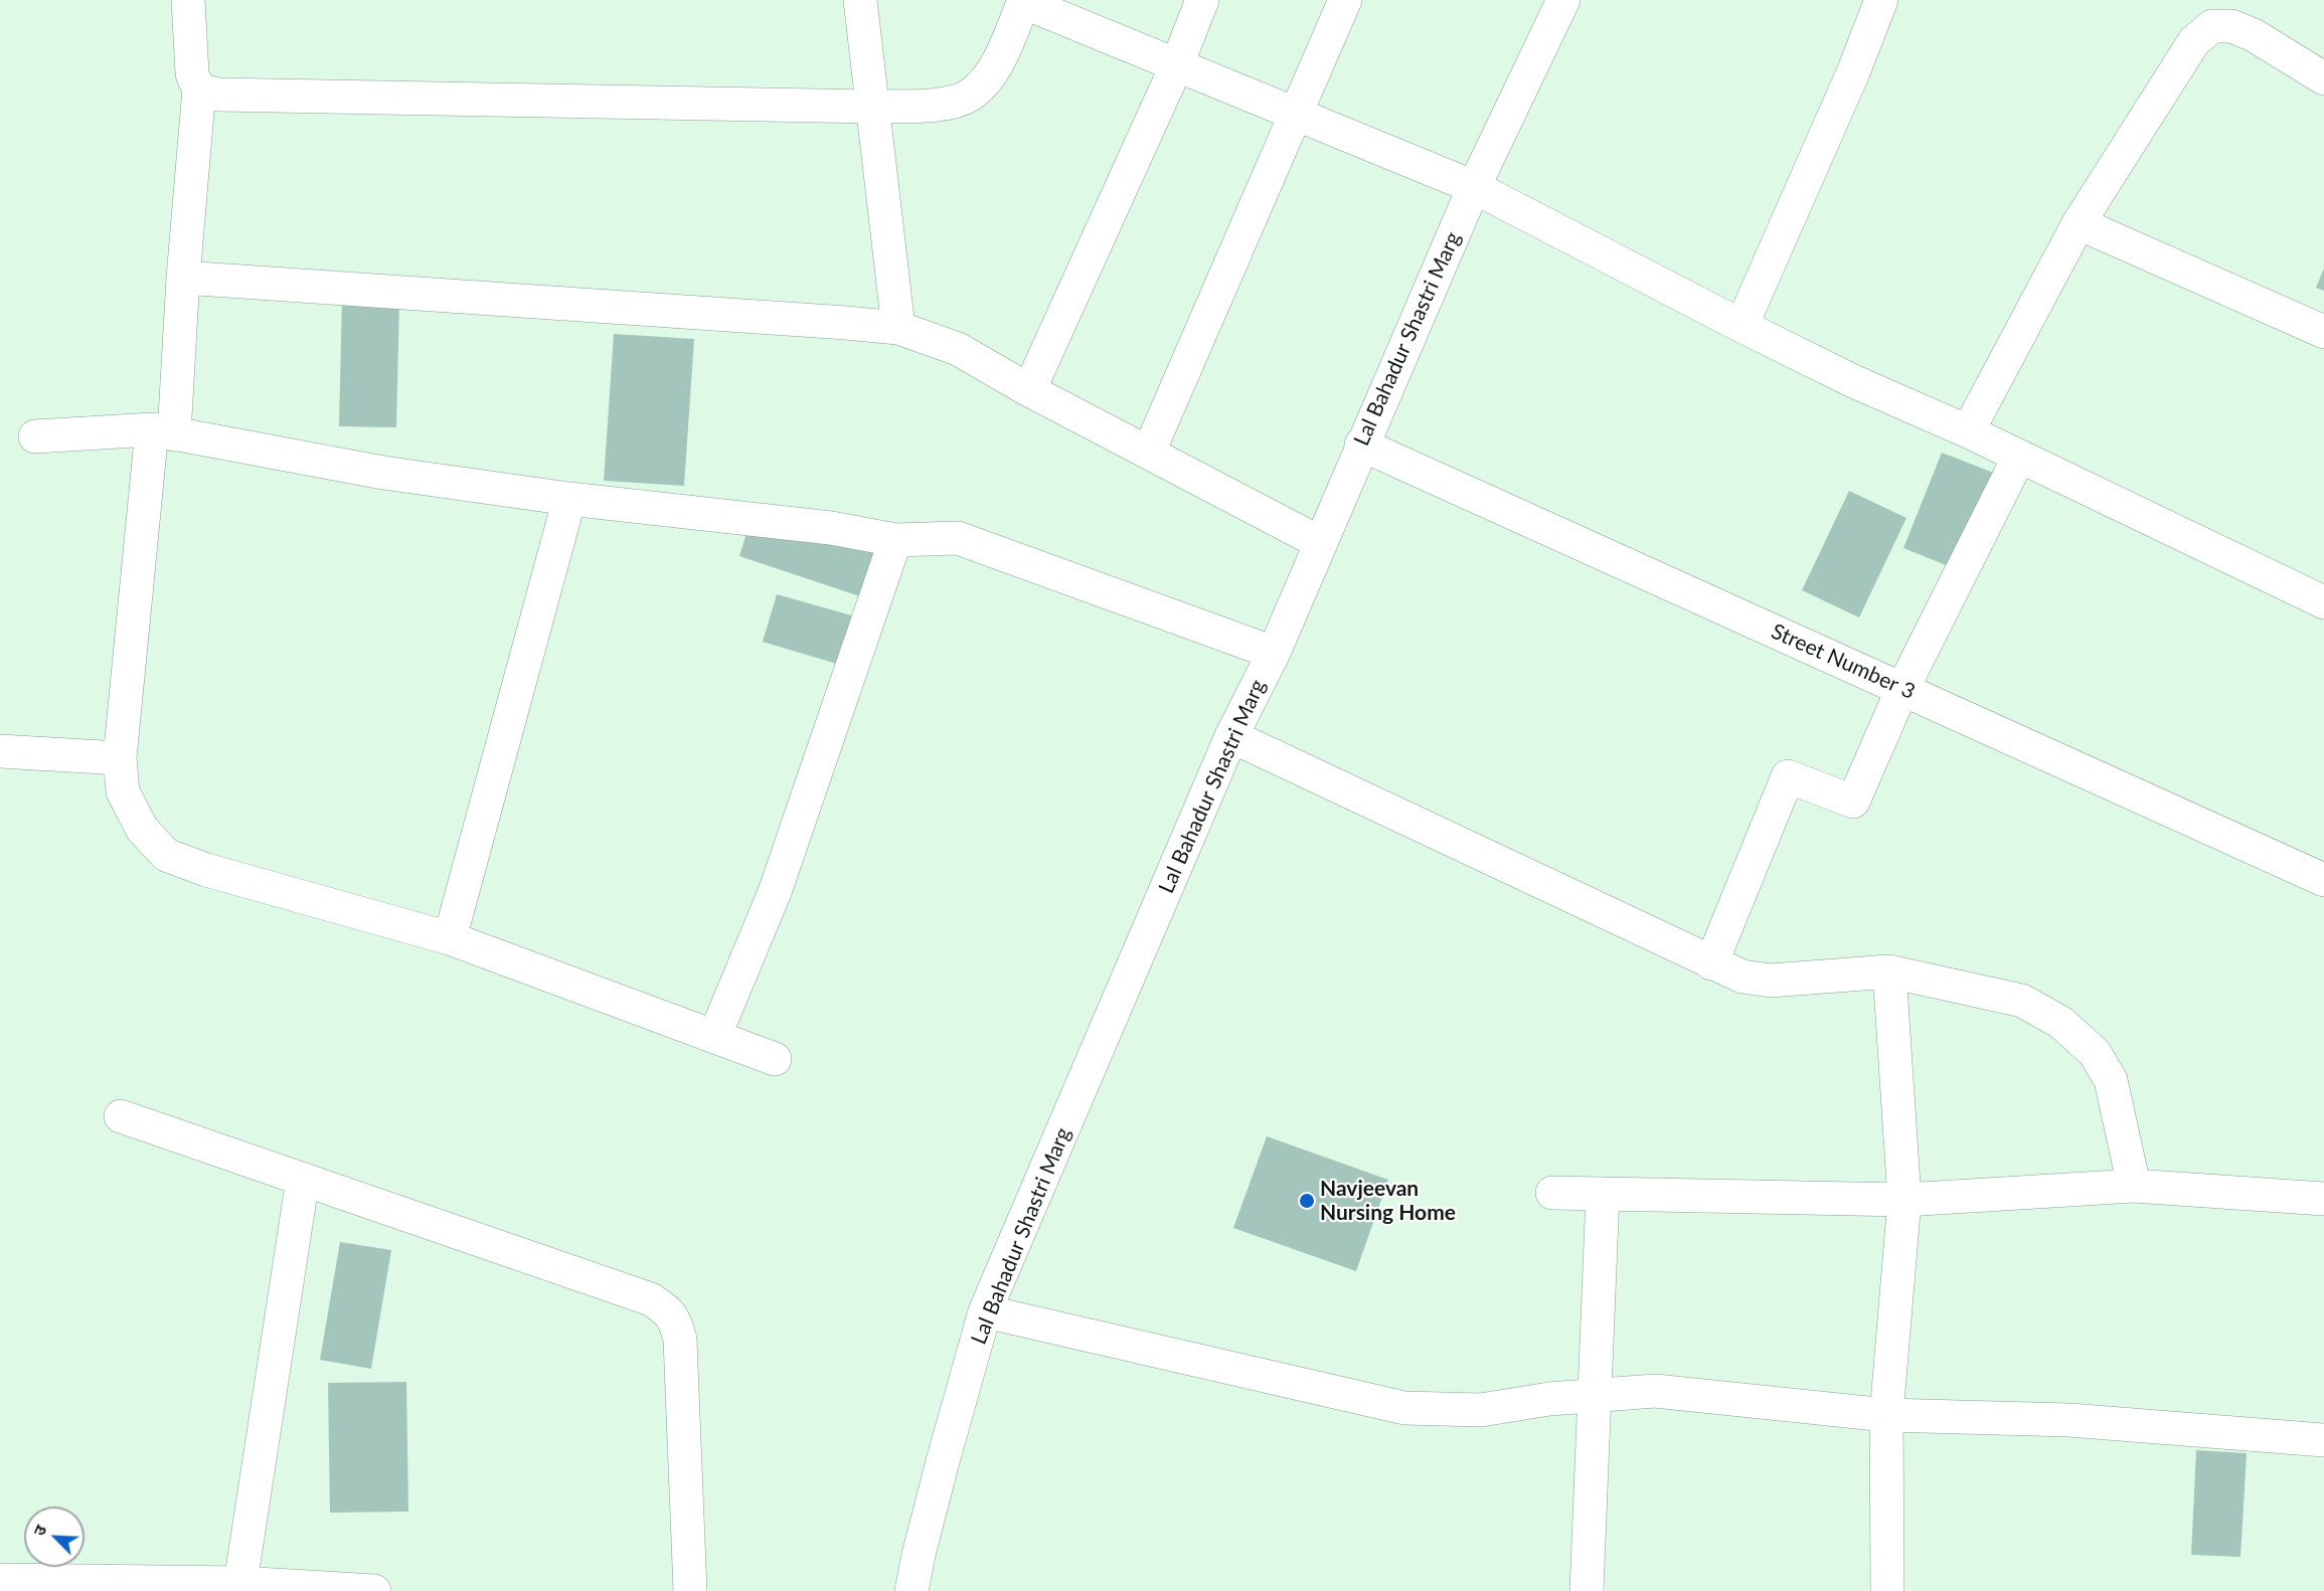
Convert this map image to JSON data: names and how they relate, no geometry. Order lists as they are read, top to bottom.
{
  "streets": {
    "street": ["Lal Bahadur Shastri Marg", "Street Number 3"]
  },
  "crossings": [
    ["Lal Bahadur Shastri Marg", "Street Number 3"]
  ],
  "places": ["Navjeevan Nursing Home"],
  "north": "top left"
}
